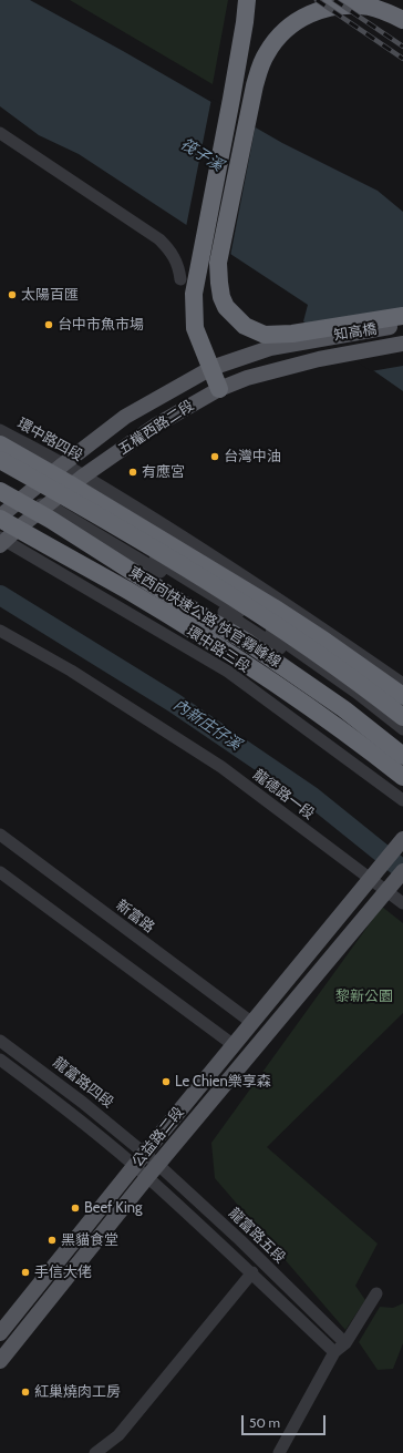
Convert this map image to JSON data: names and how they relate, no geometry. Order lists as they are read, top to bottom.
{
  "streets": {
    "highway": ["東西向快速公路 快官霧峰線"],
    "main road": ["知高橋", "五權西路二段", "公益路二段"],
    "street": [
      "環中路四段",
      "環中路三段",
      "龍德路一段",
      "新富路",
      "龍富路四段",
      "龍富路五段"
    ]
  },
  "crossings": [
    ["知高橋", "五權西路二段"],
    ["五權西路二段", "環中路四段"],
    ["五權西路二段", "環中路三段"],
    ["龍德路一段", "公益路二段"],
    ["新富路", "公益路二段"],
    ["龍富路四段", "公益路二段"],
    ["龍富路四段", "龍富路五段"],
    ["公益路二段", "龍富路五段"]
  ],
  "water": ["筏子溪", "內新庄仔溪"],
  "parks": ["黎新公園"],
  "places": [
    "太陽百匯",
    "台中市魚市場",
    "台灣中油",
    "有應宮",
    "Le Chien樂享森",
    "Beef King",
    "黑貓食堂",
    "手信大佬",
    "紅巢燒肉工房"
  ],
  "scale_bar": "50 m"
}
